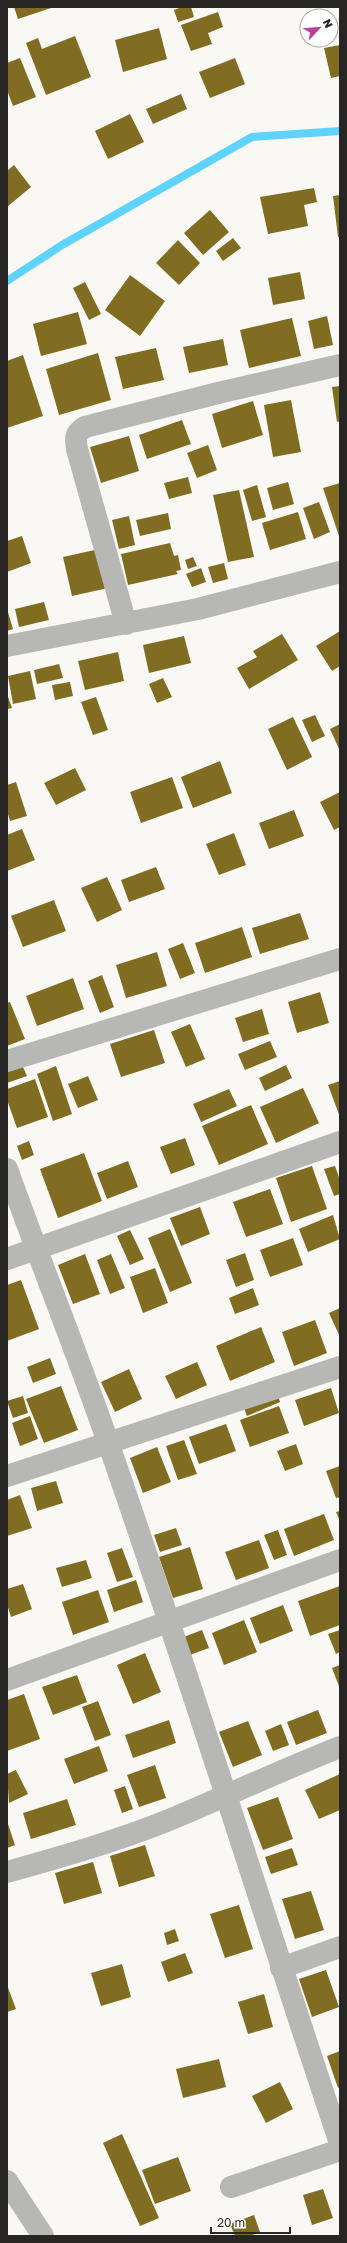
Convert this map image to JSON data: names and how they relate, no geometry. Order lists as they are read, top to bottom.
{
  "scale_bar": "20 m",
  "north": "top right"
}
